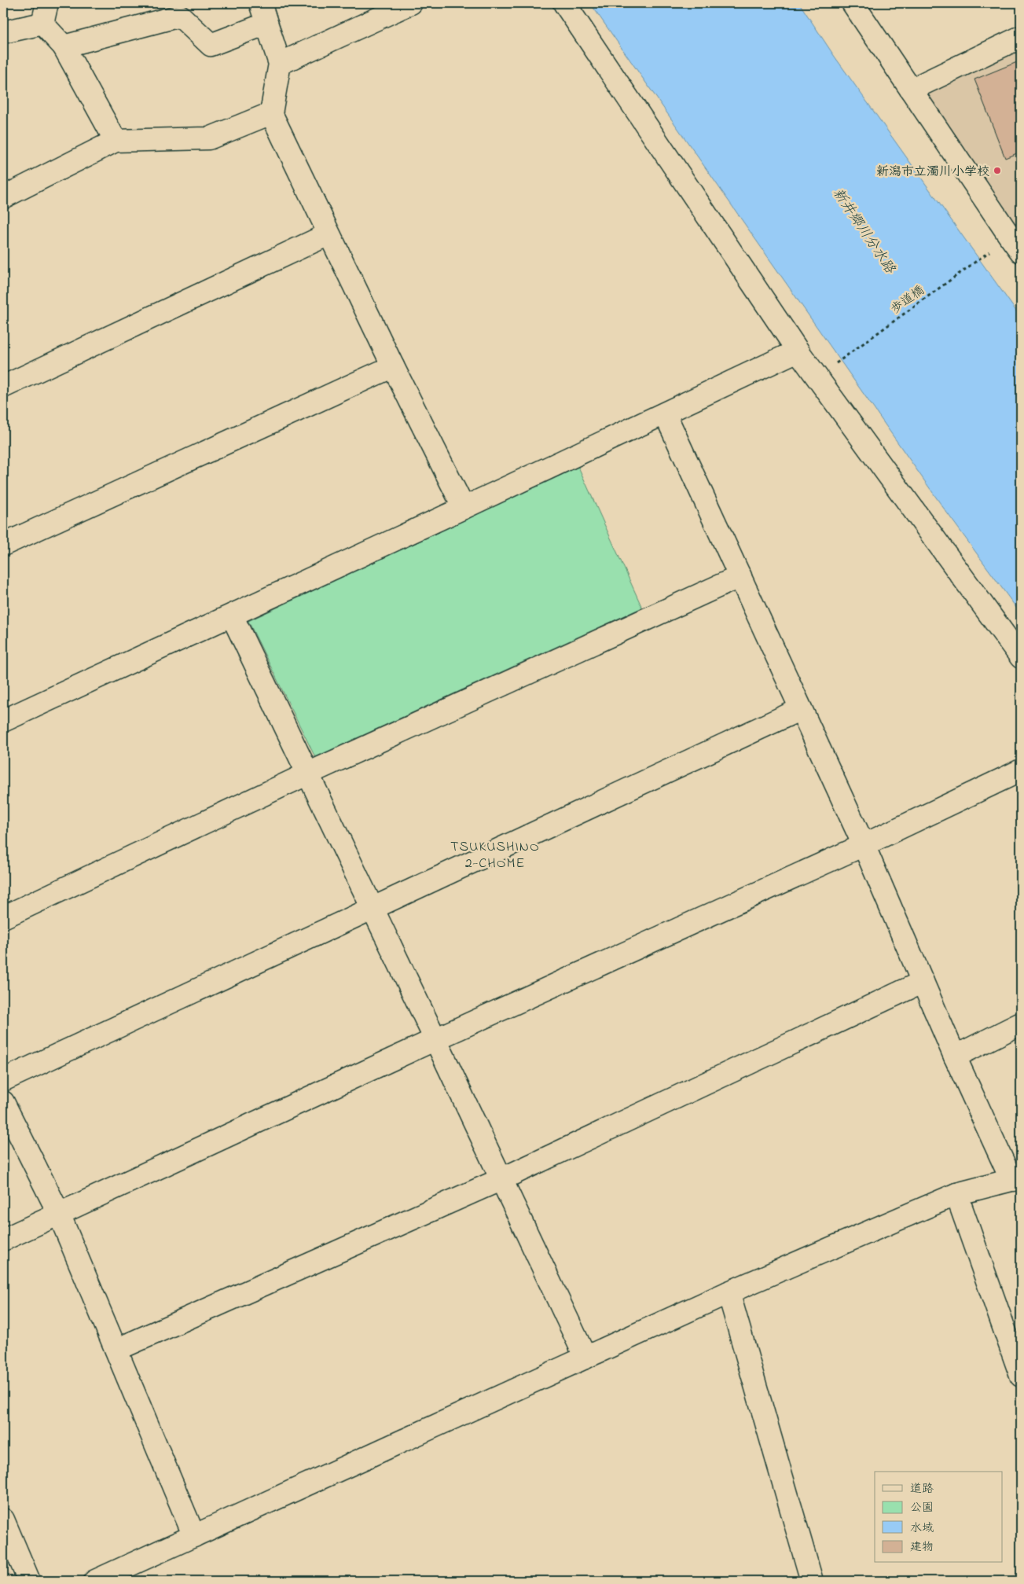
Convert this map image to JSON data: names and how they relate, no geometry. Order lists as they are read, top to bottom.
{
  "streets": {
    "path": ["歩道橋"]
  },
  "districts": ["TSUKUSHINO 2-CHOME"],
  "water": ["新井郷川分水路"],
  "places": ["新潟市立濁川小学校"],
  "legend": [
    "道路",
    "公園",
    "水域",
    "建物"
  ]
}
